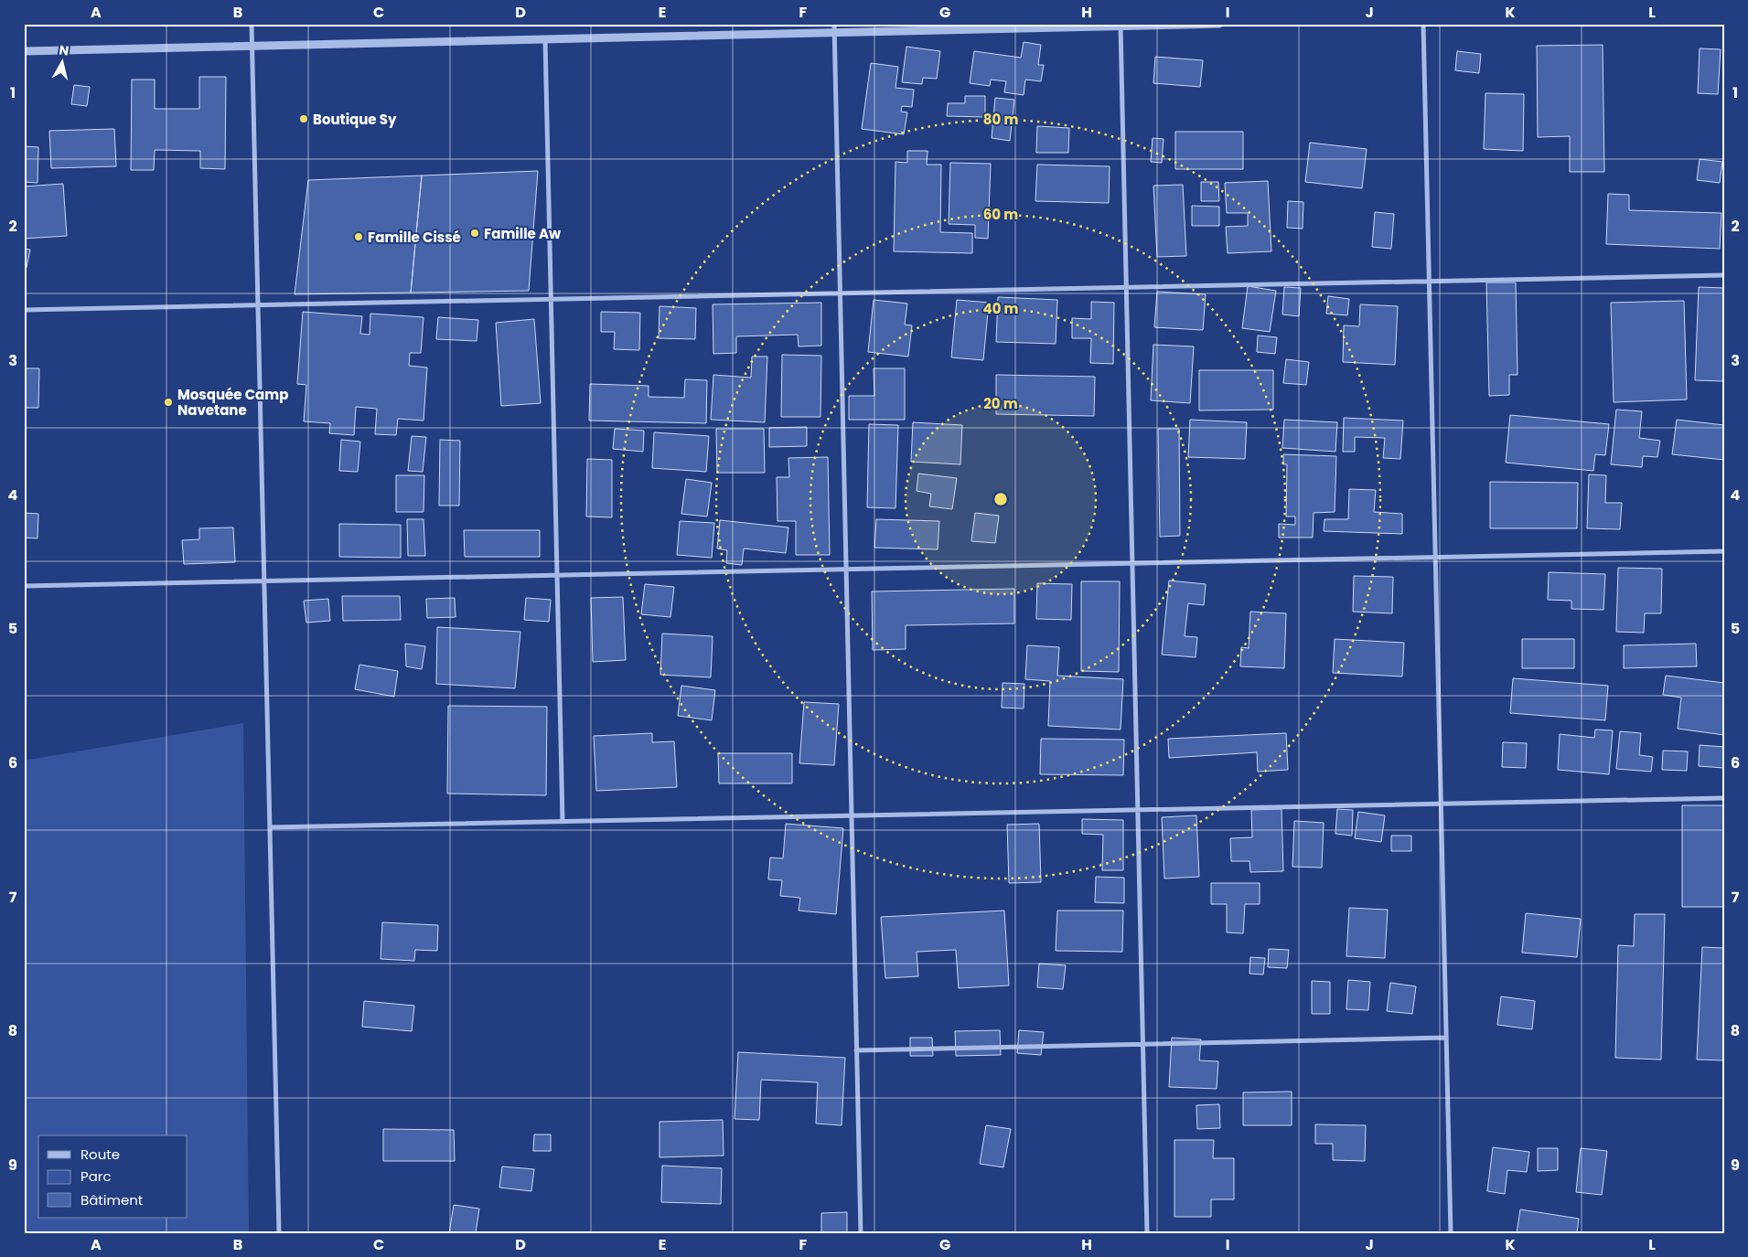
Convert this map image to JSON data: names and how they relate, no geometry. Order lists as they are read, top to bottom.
{
  "places": [
    "Boutique Sy",
    "Famille Aw",
    "Famille Cissé",
    "Mosquée Camp Navetane"
  ],
  "legend": ["Route", "Parc", "Bâtiment"],
  "north": "top",
  "grid": {
    "columns": [
      "A",
      "B",
      "C",
      "D",
      "E",
      "F",
      "G",
      "H",
      "I",
      "J",
      "K",
      "L"
    ],
    "rows": [
      "1",
      "2",
      "3",
      "4",
      "5",
      "6",
      "7",
      "8",
      "9"
    ]
  },
  "rings": [
    "80 m",
    "60 m",
    "40 m",
    "20 m"
  ]
}
